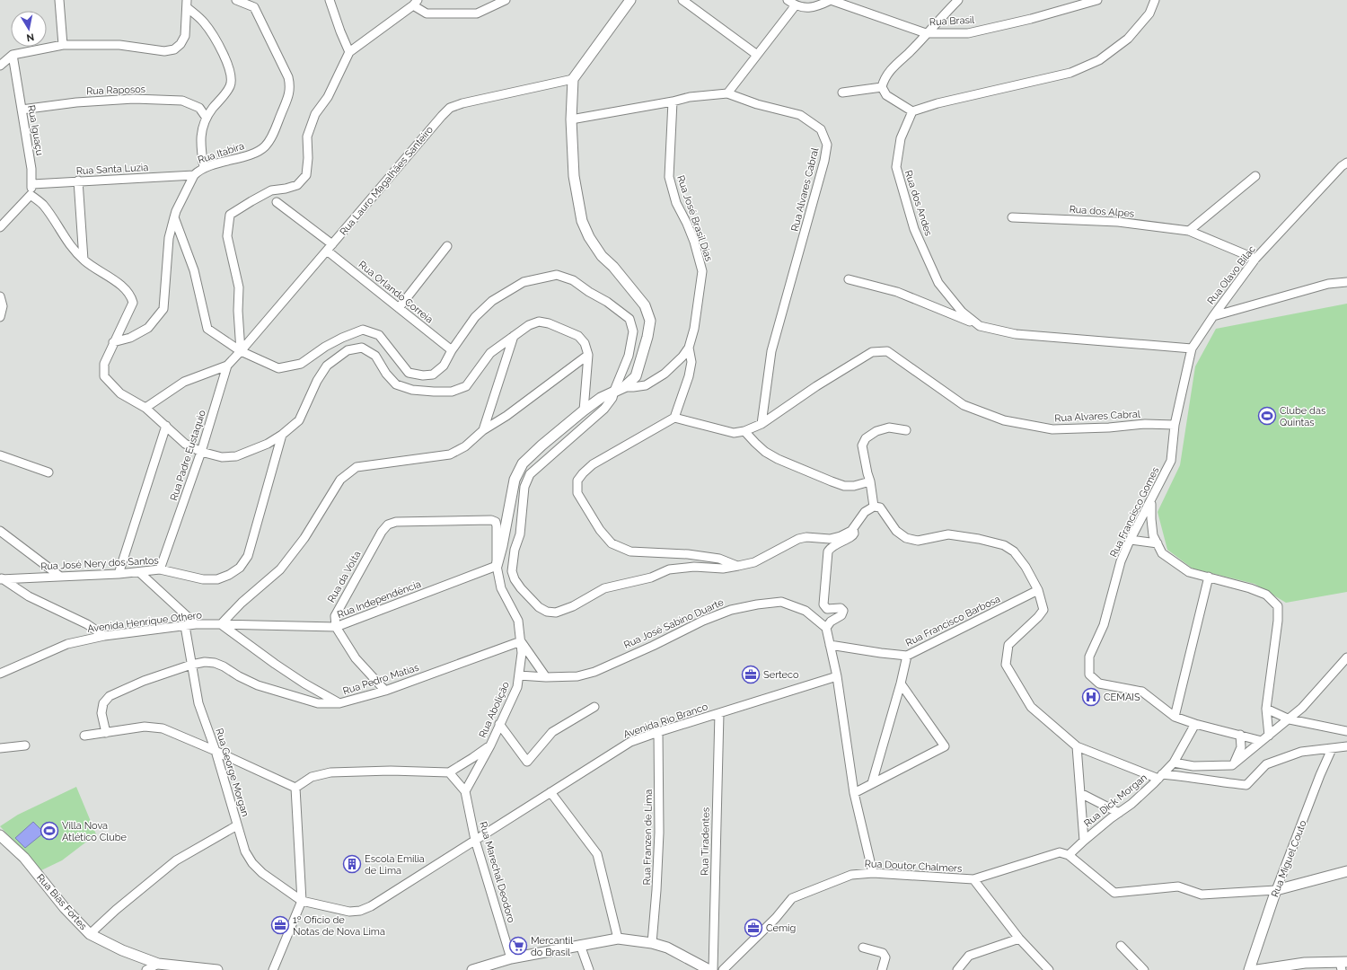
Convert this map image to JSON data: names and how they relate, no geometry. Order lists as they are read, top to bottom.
{
  "streets": {
    "street": [
      "Rua Brasil",
      "Rua Raposos",
      "Rua Iguaçu",
      "Rua Itabira",
      "Rua Santa Luzia",
      "Rua Lauro Magalhães Santeiro",
      "Rua Alvares Cabral",
      "Rua dos Andes",
      "Rua dos Alpes",
      "Rua José Brasil Dias",
      "Rua Olavo Bilac",
      "Rua Orlando Correia",
      "Rua Padre Eustaquio",
      "Rua Francisco Gomes",
      "Rua José Nery dos Santos",
      "Rua da Volta",
      "Rua Independência",
      "Rua Francisco Barbosa",
      "Avenida Henrique Othero",
      "Rua José Sabino Duarte",
      "Rua Pedro Matias",
      "Rua Abolição",
      "Avenida Rio Branco",
      "Rua George Morgan",
      "Rua Dick Morgan",
      "Rua Franzen de Lima",
      "Rua Tiradentes",
      "Rua Miguel Couto",
      "Rua Doutor Chalmers",
      "Rua Marechal Deodoro",
      "Rua Bias Fortes"
    ]
  },
  "crossings": [
    ["Rua Raposos", "Rua Iguaçu"],
    ["Rua Iguaçu", "Rua Santa Luzia"],
    ["Rua Itabira", "Rua Santa Luzia"],
    ["Rua Lauro Magalhães Santeiro", "Rua Orlando Correia"],
    ["Rua Lauro Magalhães Santeiro", "Rua Padre Eustaquio"],
    ["Rua Alvares Cabral", "Rua José Brasil Dias"],
    ["Rua Alvares Cabral", "Rua Francisco Gomes"],
    ["Rua dos Andes", "Rua Francisco Gomes"],
    ["Rua dos Alpes", "Rua Olavo Bilac"],
    ["Rua Padre Eustaquio", "Rua José Nery dos Santos"],
    ["Rua Francisco Gomes", "Rua Dick Morgan"],
    ["Rua da Volta", "Rua Independência"],
    ["Rua da Volta", "Rua Abolição"],
    ["Rua Independência", "Avenida Henrique Othero"],
    ["Rua Independência", "Rua Pedro Matias"],
    ["Rua Independência", "Rua Abolição"],
    ["Avenida Henrique Othero", "Rua Pedro Matias"],
    ["Avenida Henrique Othero", "Rua George Morgan"],
    ["Rua José Sabino Duarte", "Rua Abolição"],
    ["Rua Pedro Matias", "Rua Abolição"],
    ["Rua Abolição", "Rua Marechal Deodoro"],
    ["Avenida Rio Branco", "Rua George Morgan"],
    ["Avenida Rio Branco", "Rua Franzen de Lima"],
    ["Avenida Rio Branco", "Rua Tiradentes"],
    ["Avenida Rio Branco", "Rua Marechal Deodoro"],
    ["Rua Dick Morgan", "Rua Doutor Chalmers"]
  ],
  "places": {
    "sports": ["Clube das Quintas", "Villa Nova Atlético Clube"],
    "office": ["Serteco", "1º Ofício de Notas de Nova Lima", "Cemig"],
    "hospital": ["CEMAIS"],
    "building": ["Escola Emilia de Lima"],
    "supermarket": ["Mercantil do Brasil"]
  },
  "north": "bottom"
}
